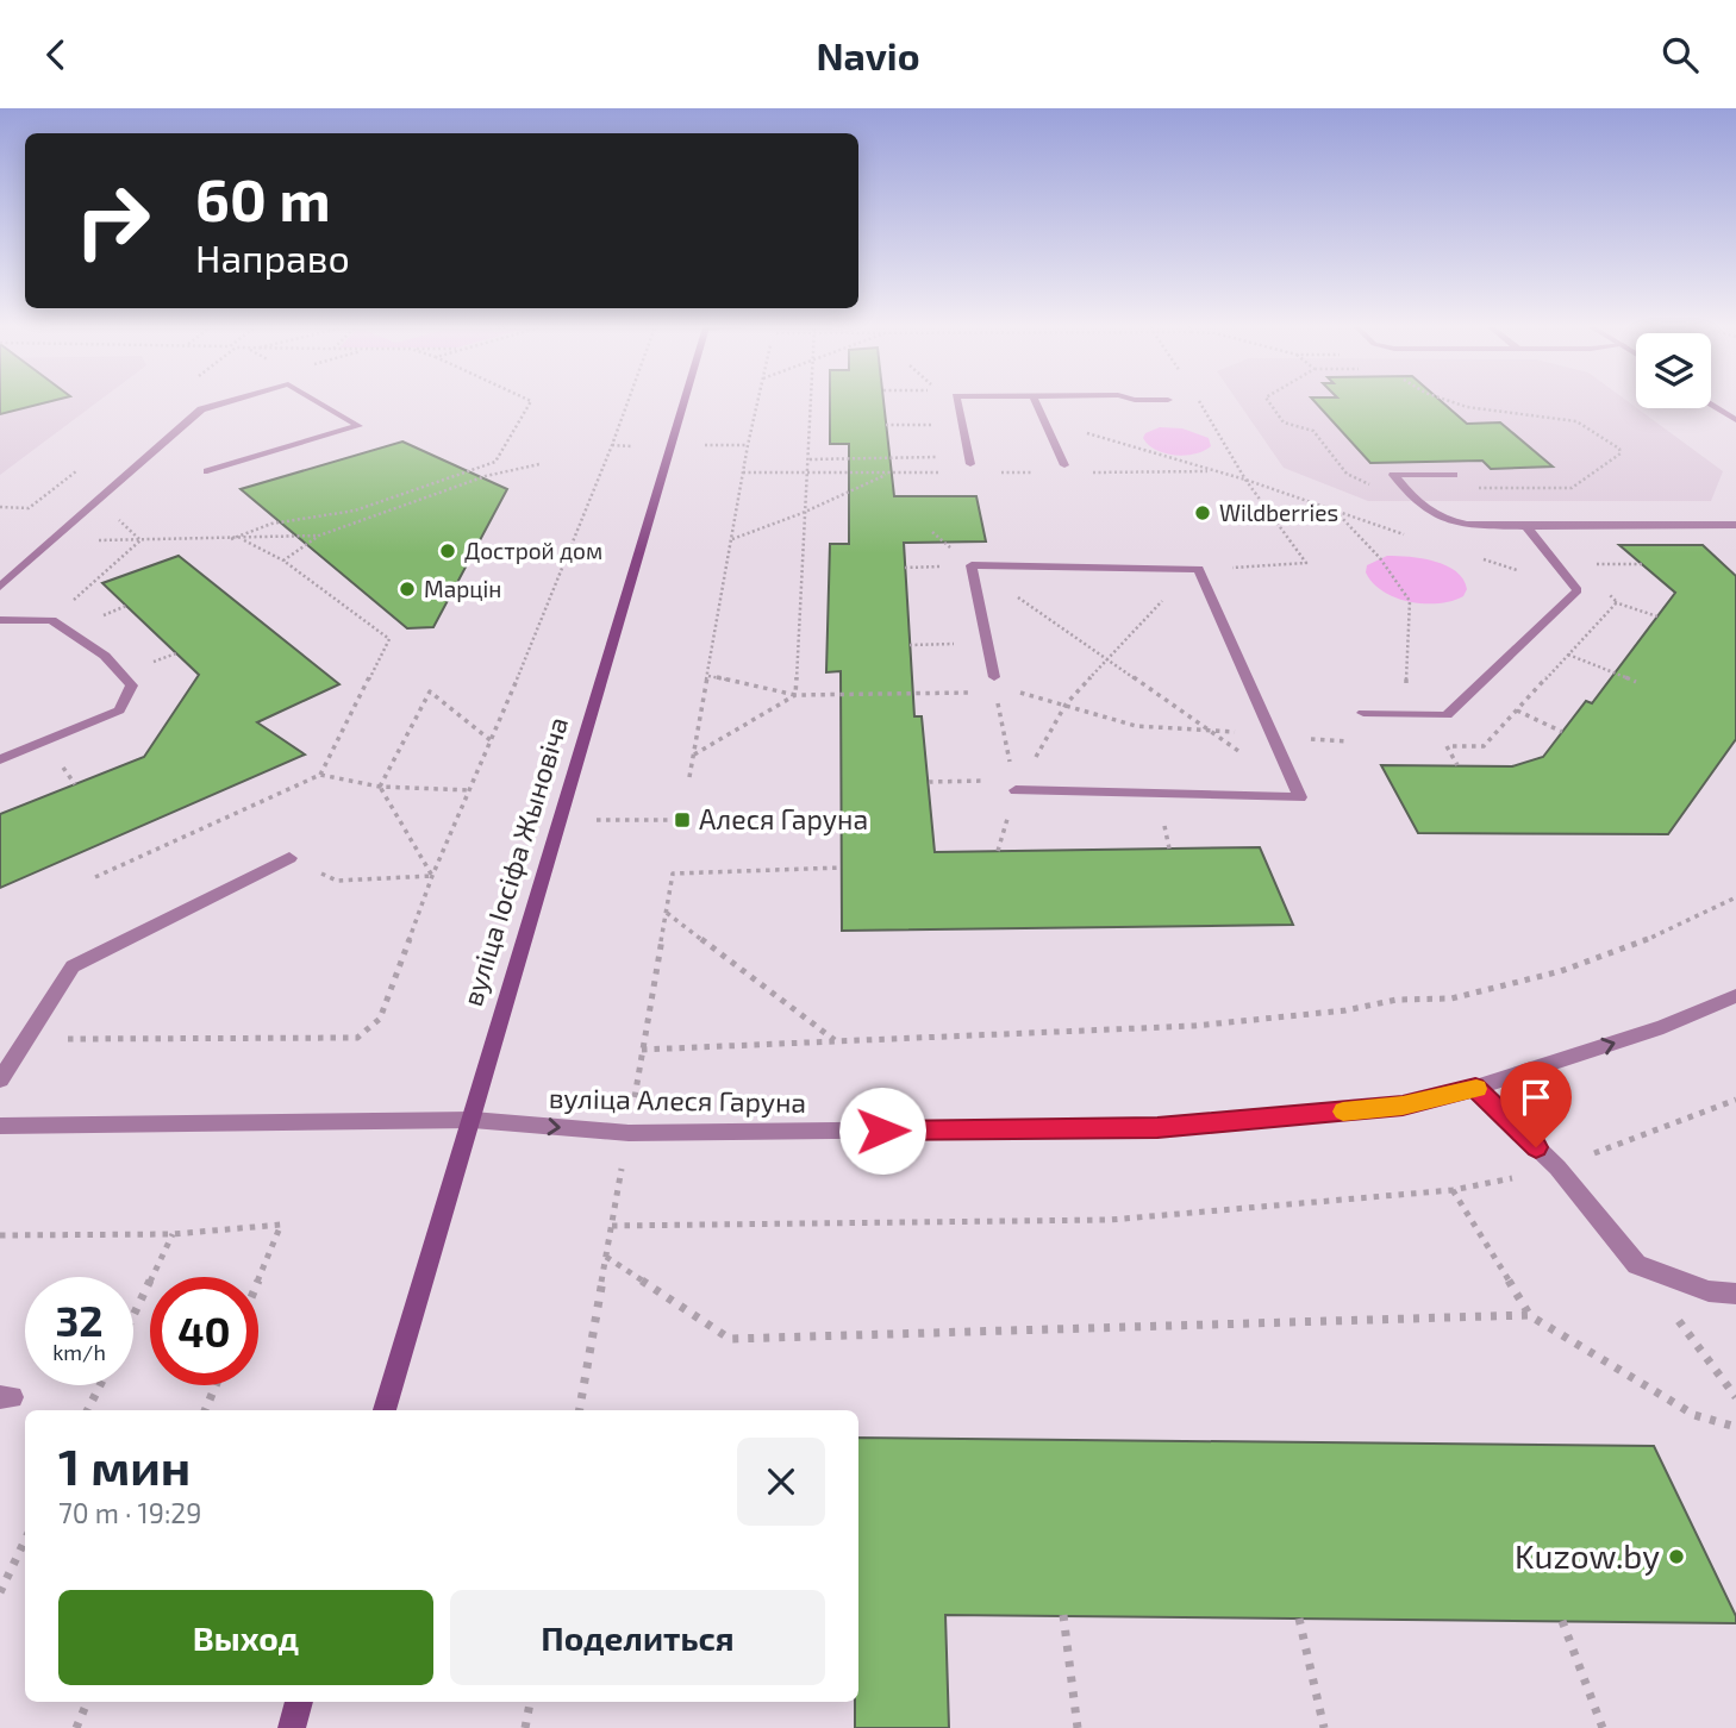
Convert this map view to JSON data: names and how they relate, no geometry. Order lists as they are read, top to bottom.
{
  "streets": {
    "main road": ["вуліца Іосіфа Жыновіча"],
    "street": ["вуліца Алеся Гаруна"]
  },
  "crossings": [
    ["вуліца Іосіфа Жыновіча", "вуліца Алеся Гаруна"]
  ],
  "one_way": ["вуліца Алеся Гаруна"],
  "places": {
    "other": [
      "Wildberries",
      "Дострой дом",
      "Марцін",
      "Kuzow.by"
    ],
    "transit": ["Алеся Гаруна"]
  },
  "page": {
    "header": "Navio",
    "turn": ["60 m", "Направо"],
    "speed": "32 km/h",
    "limit": "40",
    "heading": ["1 мин", "70 m · 19:29"],
    "buttons": ["Выход", "Поделиться"]
  }
}
